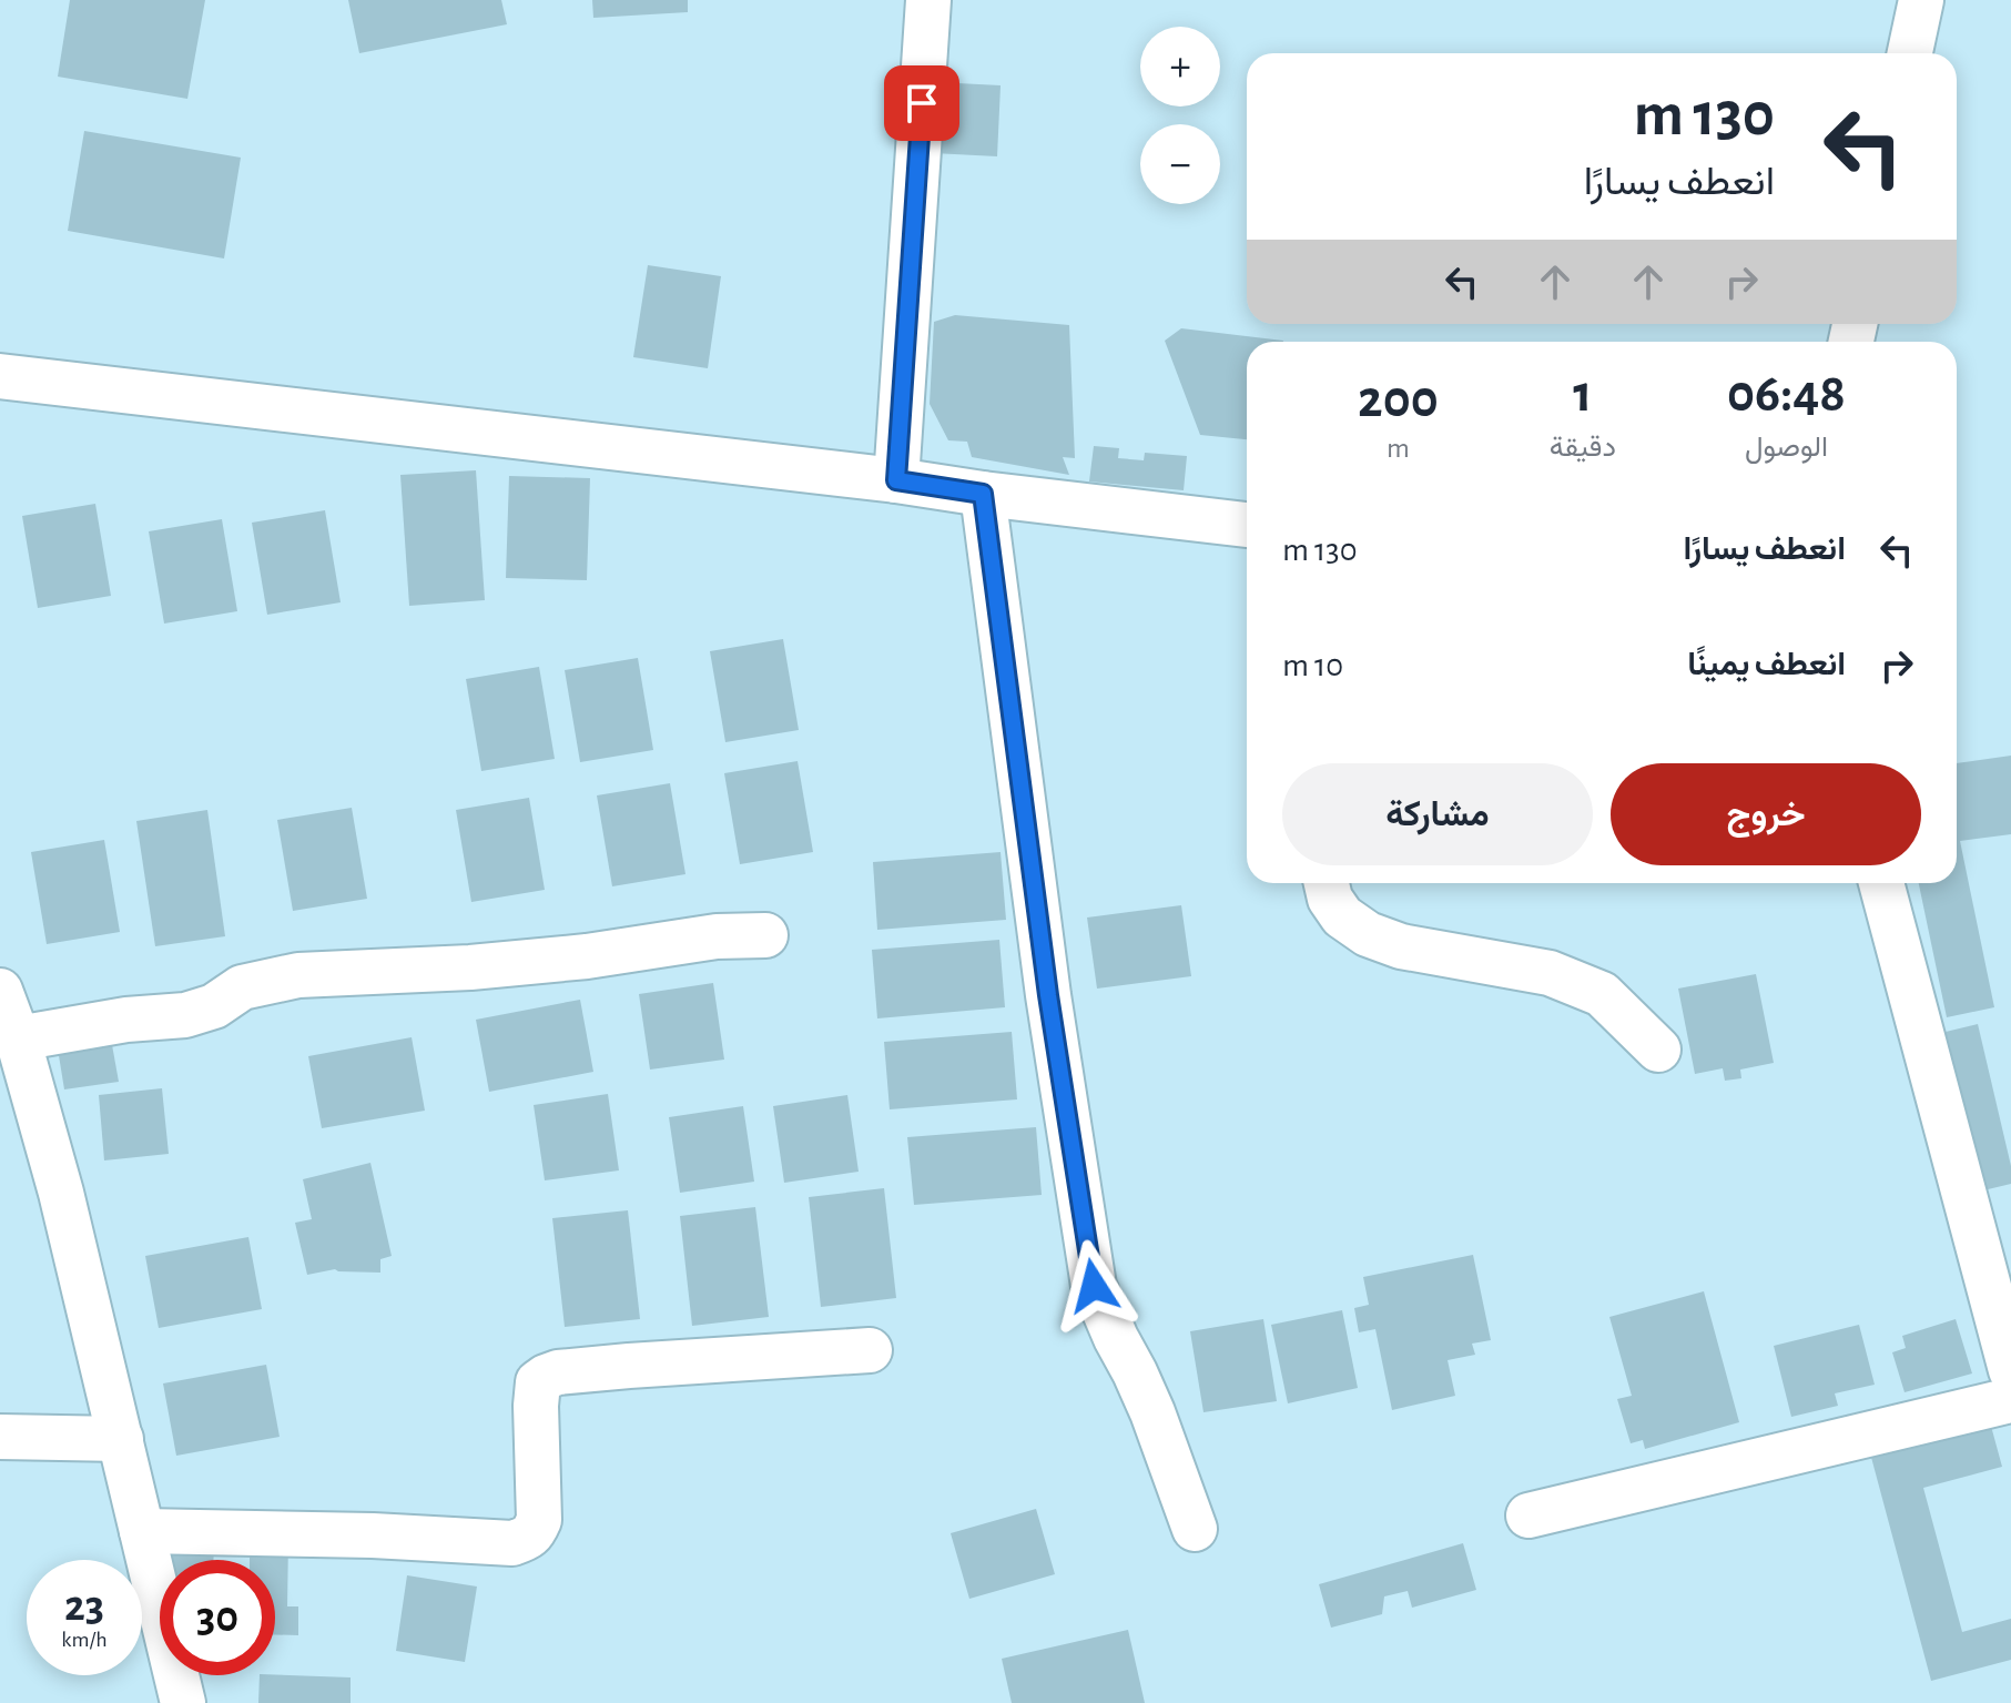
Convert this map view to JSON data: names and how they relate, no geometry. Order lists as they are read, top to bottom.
{
  "page": {
    "map_buttons": ["+", "−"],
    "turn": ["130 m", "انعطف يسارًا"],
    "eta": [
      "06:48",
      "الوصول",
      "1",
      "دقيقة",
      "200",
      "m"
    ],
    "list": [
      {
        "name": "انعطف يسارًا",
        "value": "130 m"
      },
      {
        "name": "انعطف يمينًا",
        "value": "10 m"
      }
    ],
    "buttons": ["خروج", "مشاركة"],
    "speed": "23 km/h",
    "limit": "30"
  }
}
